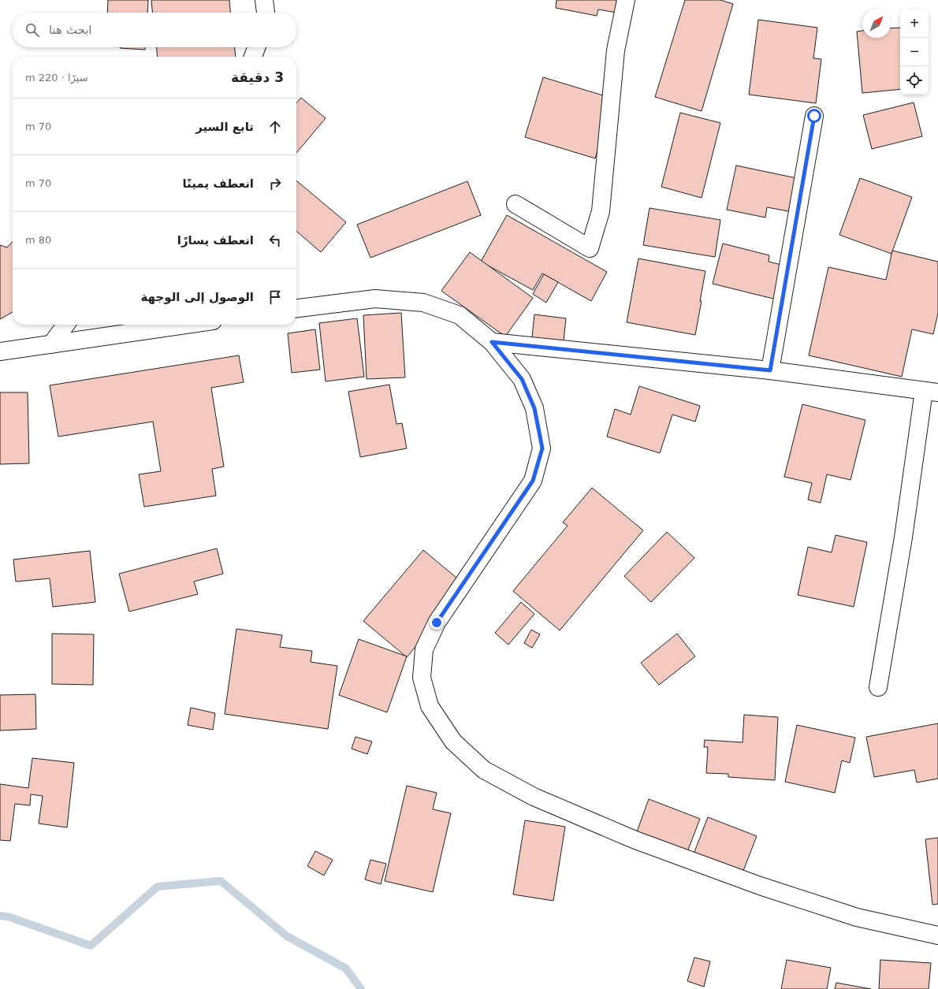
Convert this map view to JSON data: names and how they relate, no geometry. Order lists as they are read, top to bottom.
{
  "north": "top right",
  "page": {
    "map_buttons": ["+", "−"],
    "search": "ابحث هنا",
    "heading": ["3 دقيقة", "سيرًا · 220 m"],
    "list": [
      ["تابع السير", "70 m"],
      ["انعطف يمينًا", "70 m"],
      ["انعطف يسارًا", "80 m"],
      "الوصول إلى الوجهة"
    ]
  }
}
